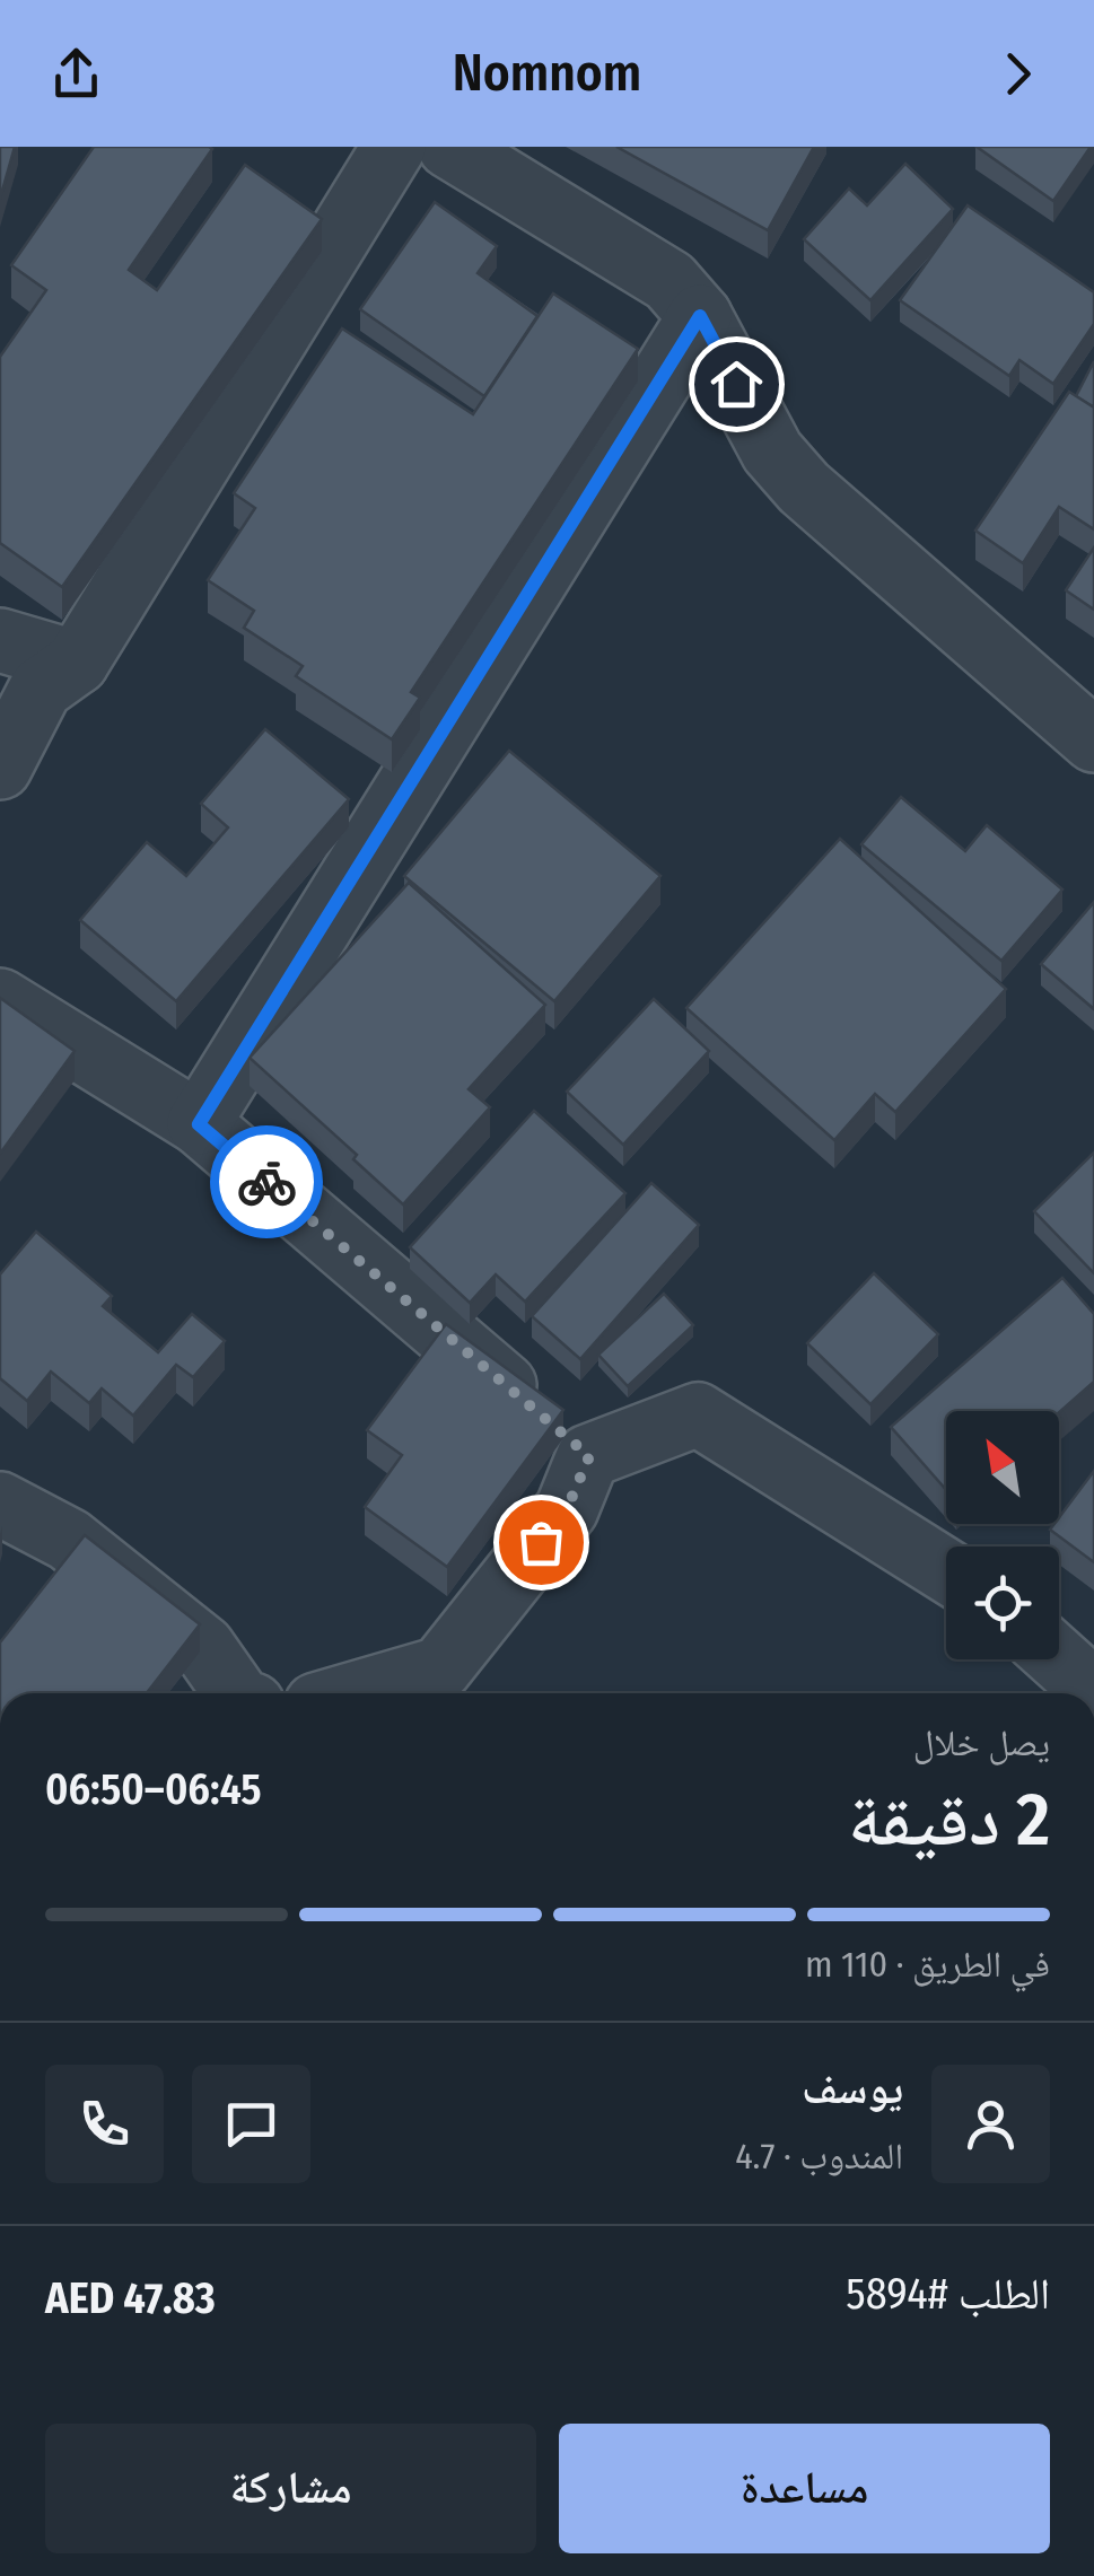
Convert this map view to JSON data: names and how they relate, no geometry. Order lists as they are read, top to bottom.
{
  "north": "top left",
  "page": {
    "header": "Nomnom",
    "heading": ["2 دقيقة", "يصل خلال", "06:45–06:50"],
    "panel": [
      "يوسف",
      "المندوب · 4.7",
      "الطلب #5894",
      "AED 47.83"
    ],
    "bar": "في الطريق · 110 m",
    "buttons": ["مساعدة", "مشاركة"]
  }
}
